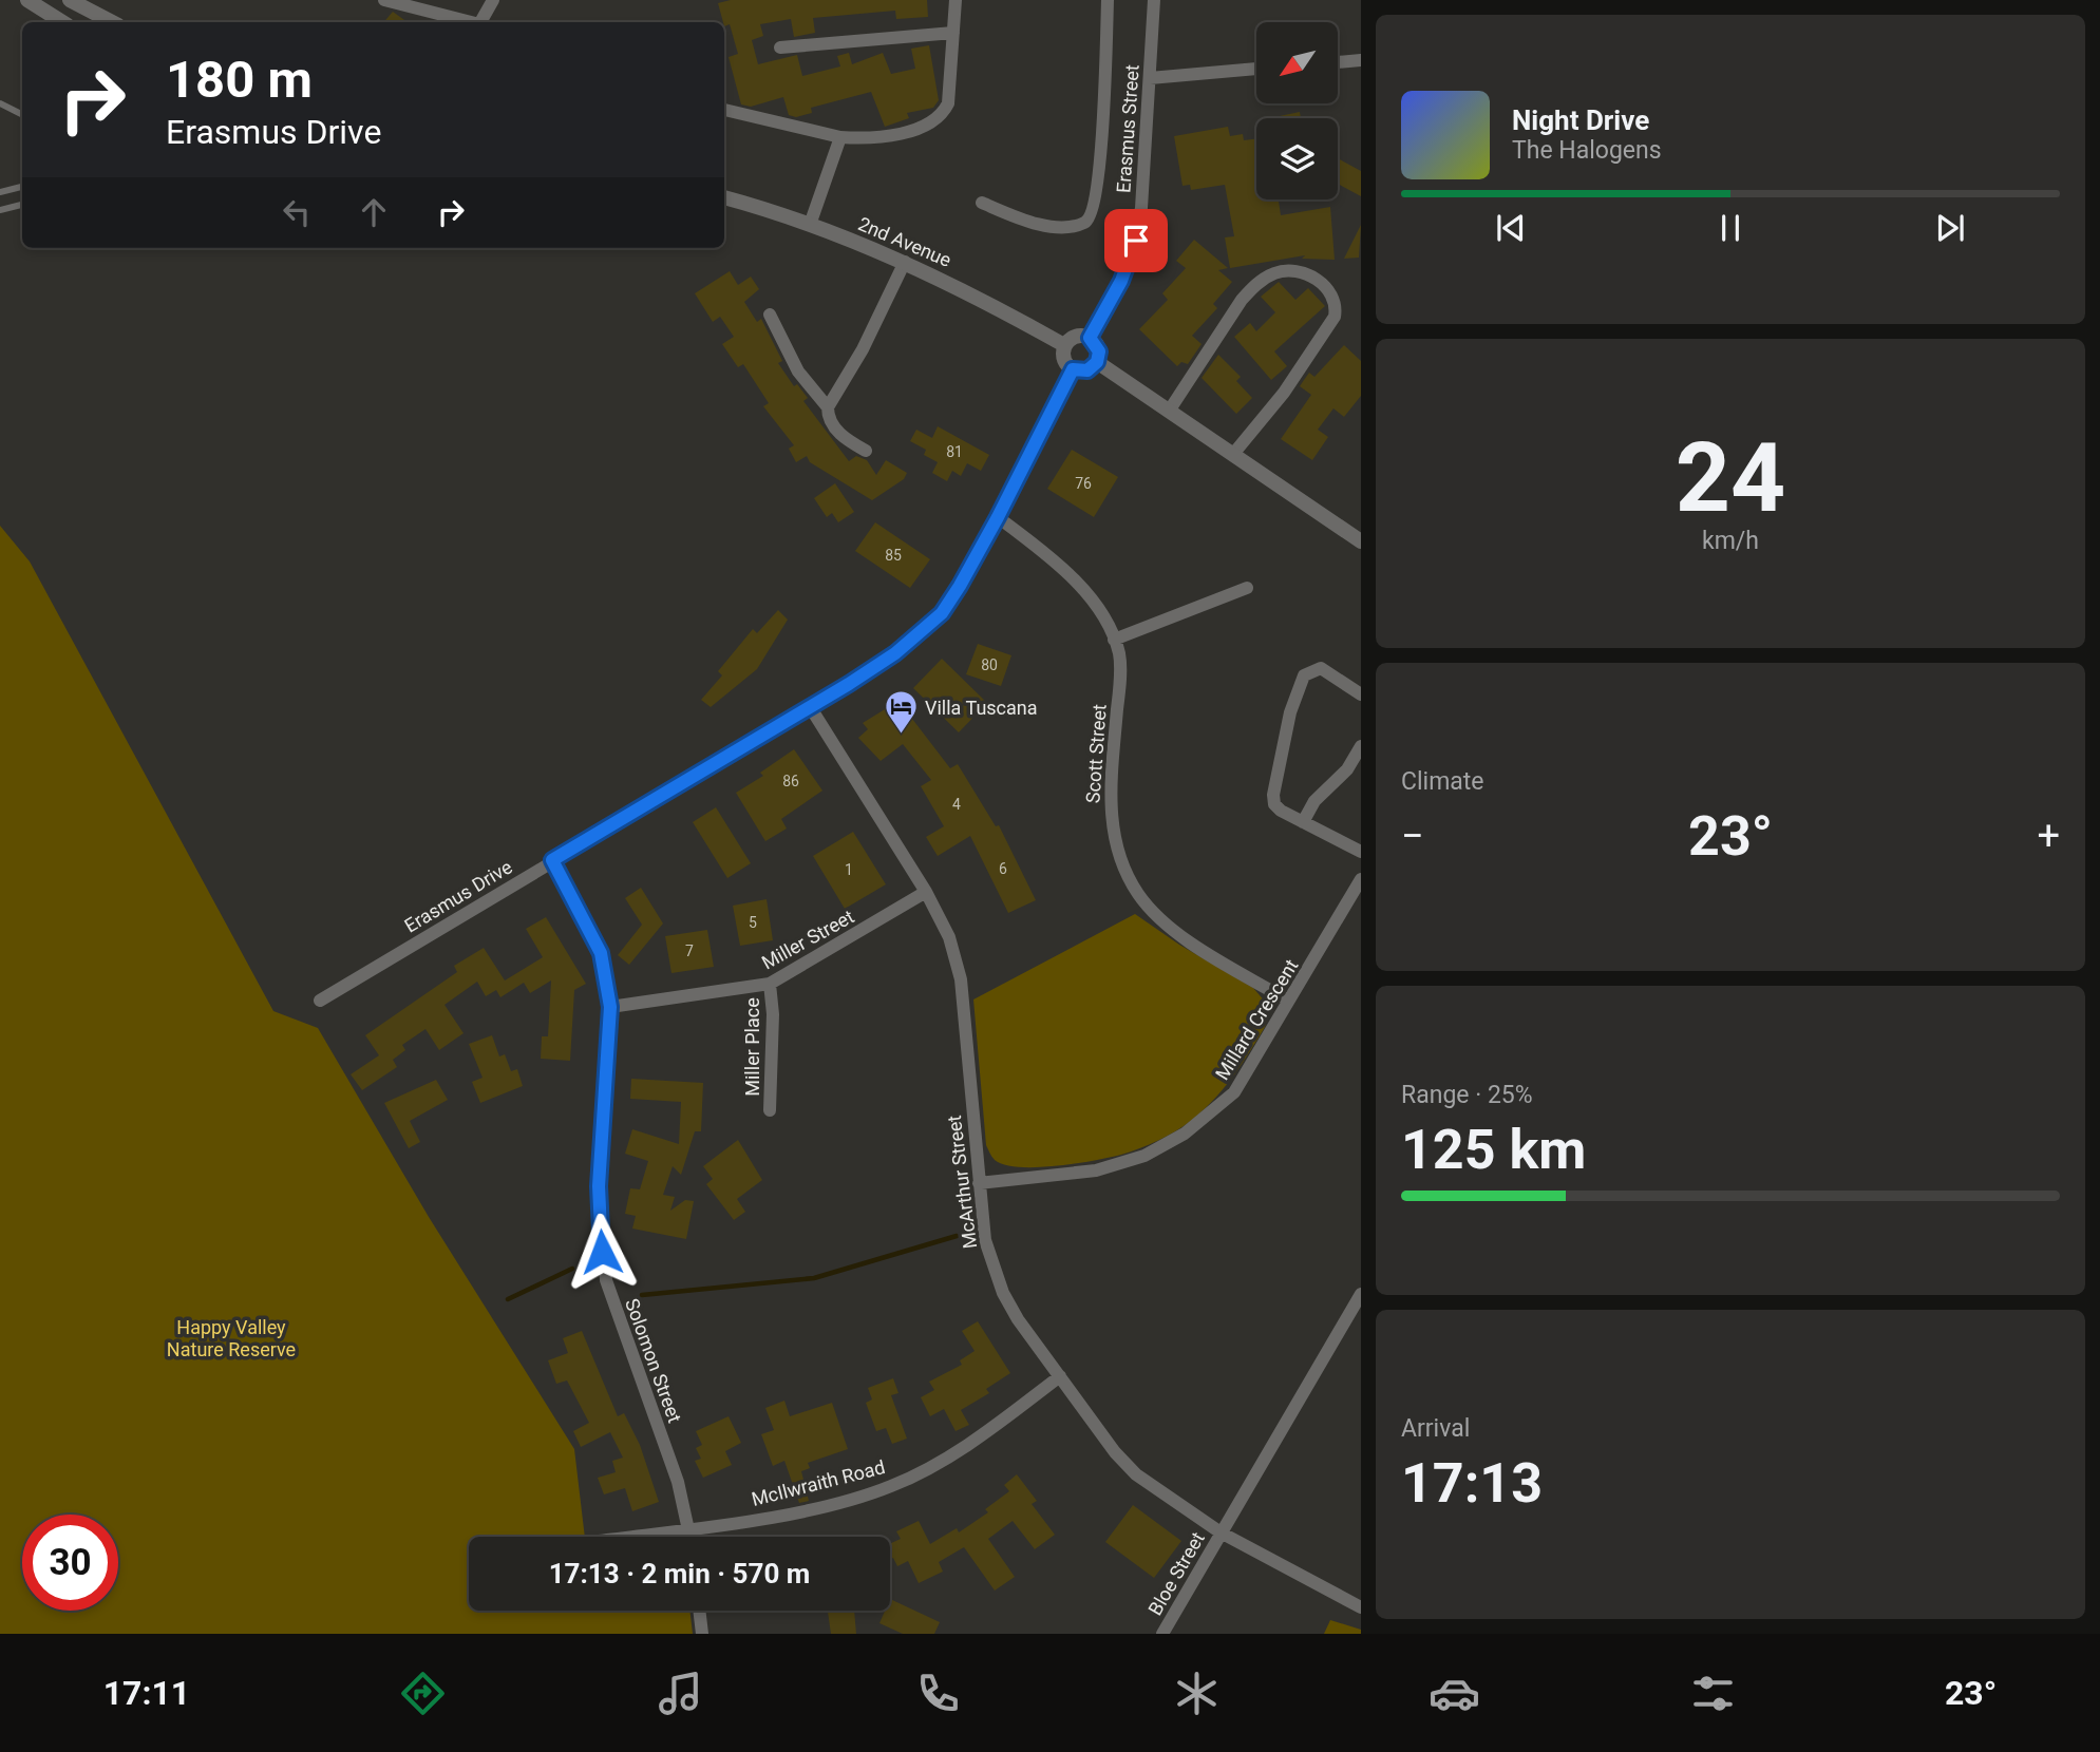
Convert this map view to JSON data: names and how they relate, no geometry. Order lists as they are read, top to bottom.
{
  "streets": {
    "street": [
      "Erasmus Street",
      "2nd Avenue",
      "Scott Street",
      "Erasmus Drive",
      "Miller Street",
      "Millard Crescent",
      "Miller Place",
      "McArthur Street",
      "Solomon Street",
      "McIlwraith Road",
      "Bloe Street"
    ]
  },
  "crossings": [
    ["Erasmus Street", "2nd Avenue"],
    ["Erasmus Street", "Erasmus Drive"],
    ["2nd Avenue", "Erasmus Drive"],
    ["Scott Street", "Erasmus Drive"],
    ["Scott Street", "Millard Crescent"],
    ["Erasmus Drive", "McArthur Street"],
    ["Erasmus Drive", "Solomon Street"],
    ["Miller Street", "Miller Place"],
    ["Miller Street", "McArthur Street"],
    ["Miller Street", "Solomon Street"],
    ["Millard Crescent", "McArthur Street"],
    ["McArthur Street", "McIlwraith Road"],
    ["McArthur Street", "Bloe Street"],
    ["Solomon Street", "McIlwraith Road"]
  ],
  "parks": ["Happy Valley Nature Reserve"],
  "places": {
    "hotel": ["Villa Tuscana"]
  },
  "house_numbers": [
    "81",
    "76",
    "85",
    "80",
    "86",
    "4",
    "6",
    "1",
    "5",
    "7"
  ],
  "north": "bottom left",
  "page": {
    "turn": ["180 m", "Erasmus Drive"],
    "song": ["Night Drive", "The Halogens"],
    "tile": [
      ["24", "km/h"],
      "Climate",
      ["Range · 25%", "125 km"],
      ["Arrival", "17:13"]
    ],
    "heat": ["−", "23°", "+"],
    "limit": "30",
    "trip": "17:13 · 2 min · 570 m",
    "tabs": ["17:11", "23°"]
  }
}
